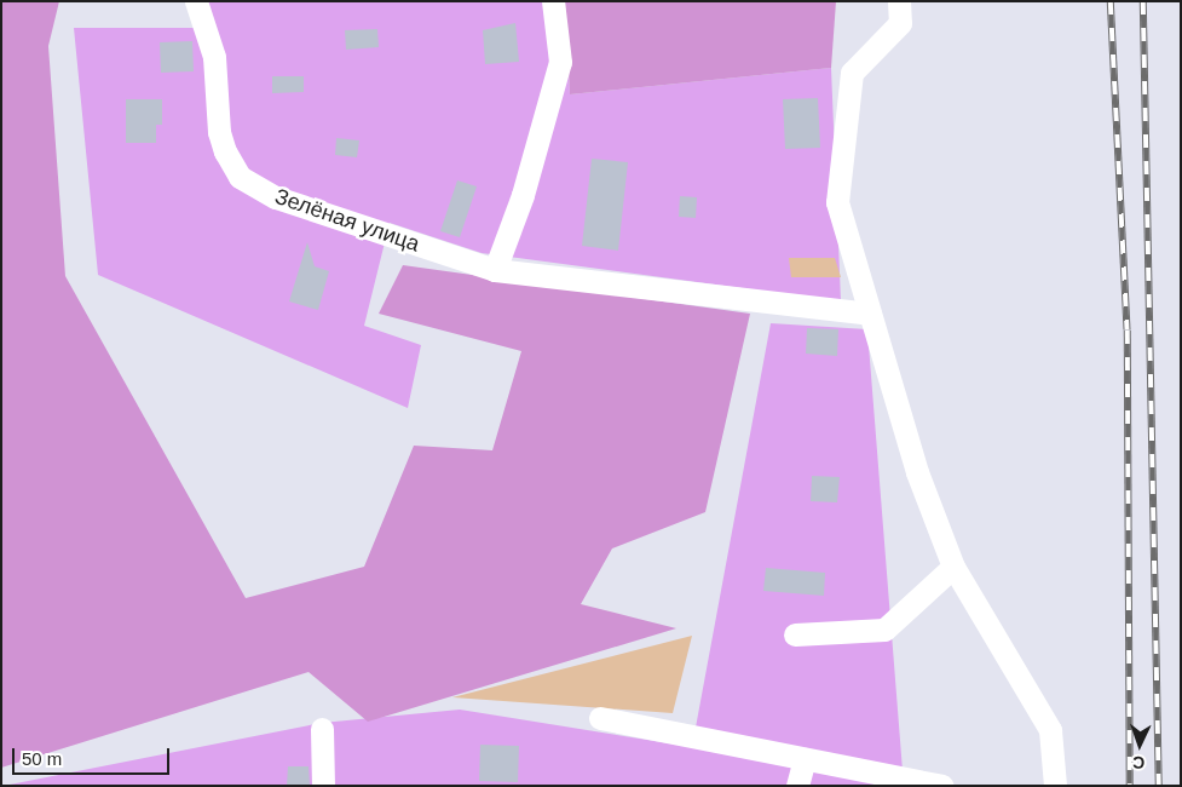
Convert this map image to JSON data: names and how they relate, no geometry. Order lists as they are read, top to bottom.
{
  "streets": {
    "street": ["Зелёная улица"]
  },
  "scale_bar": "50 m",
  "north": "bottom"
}
